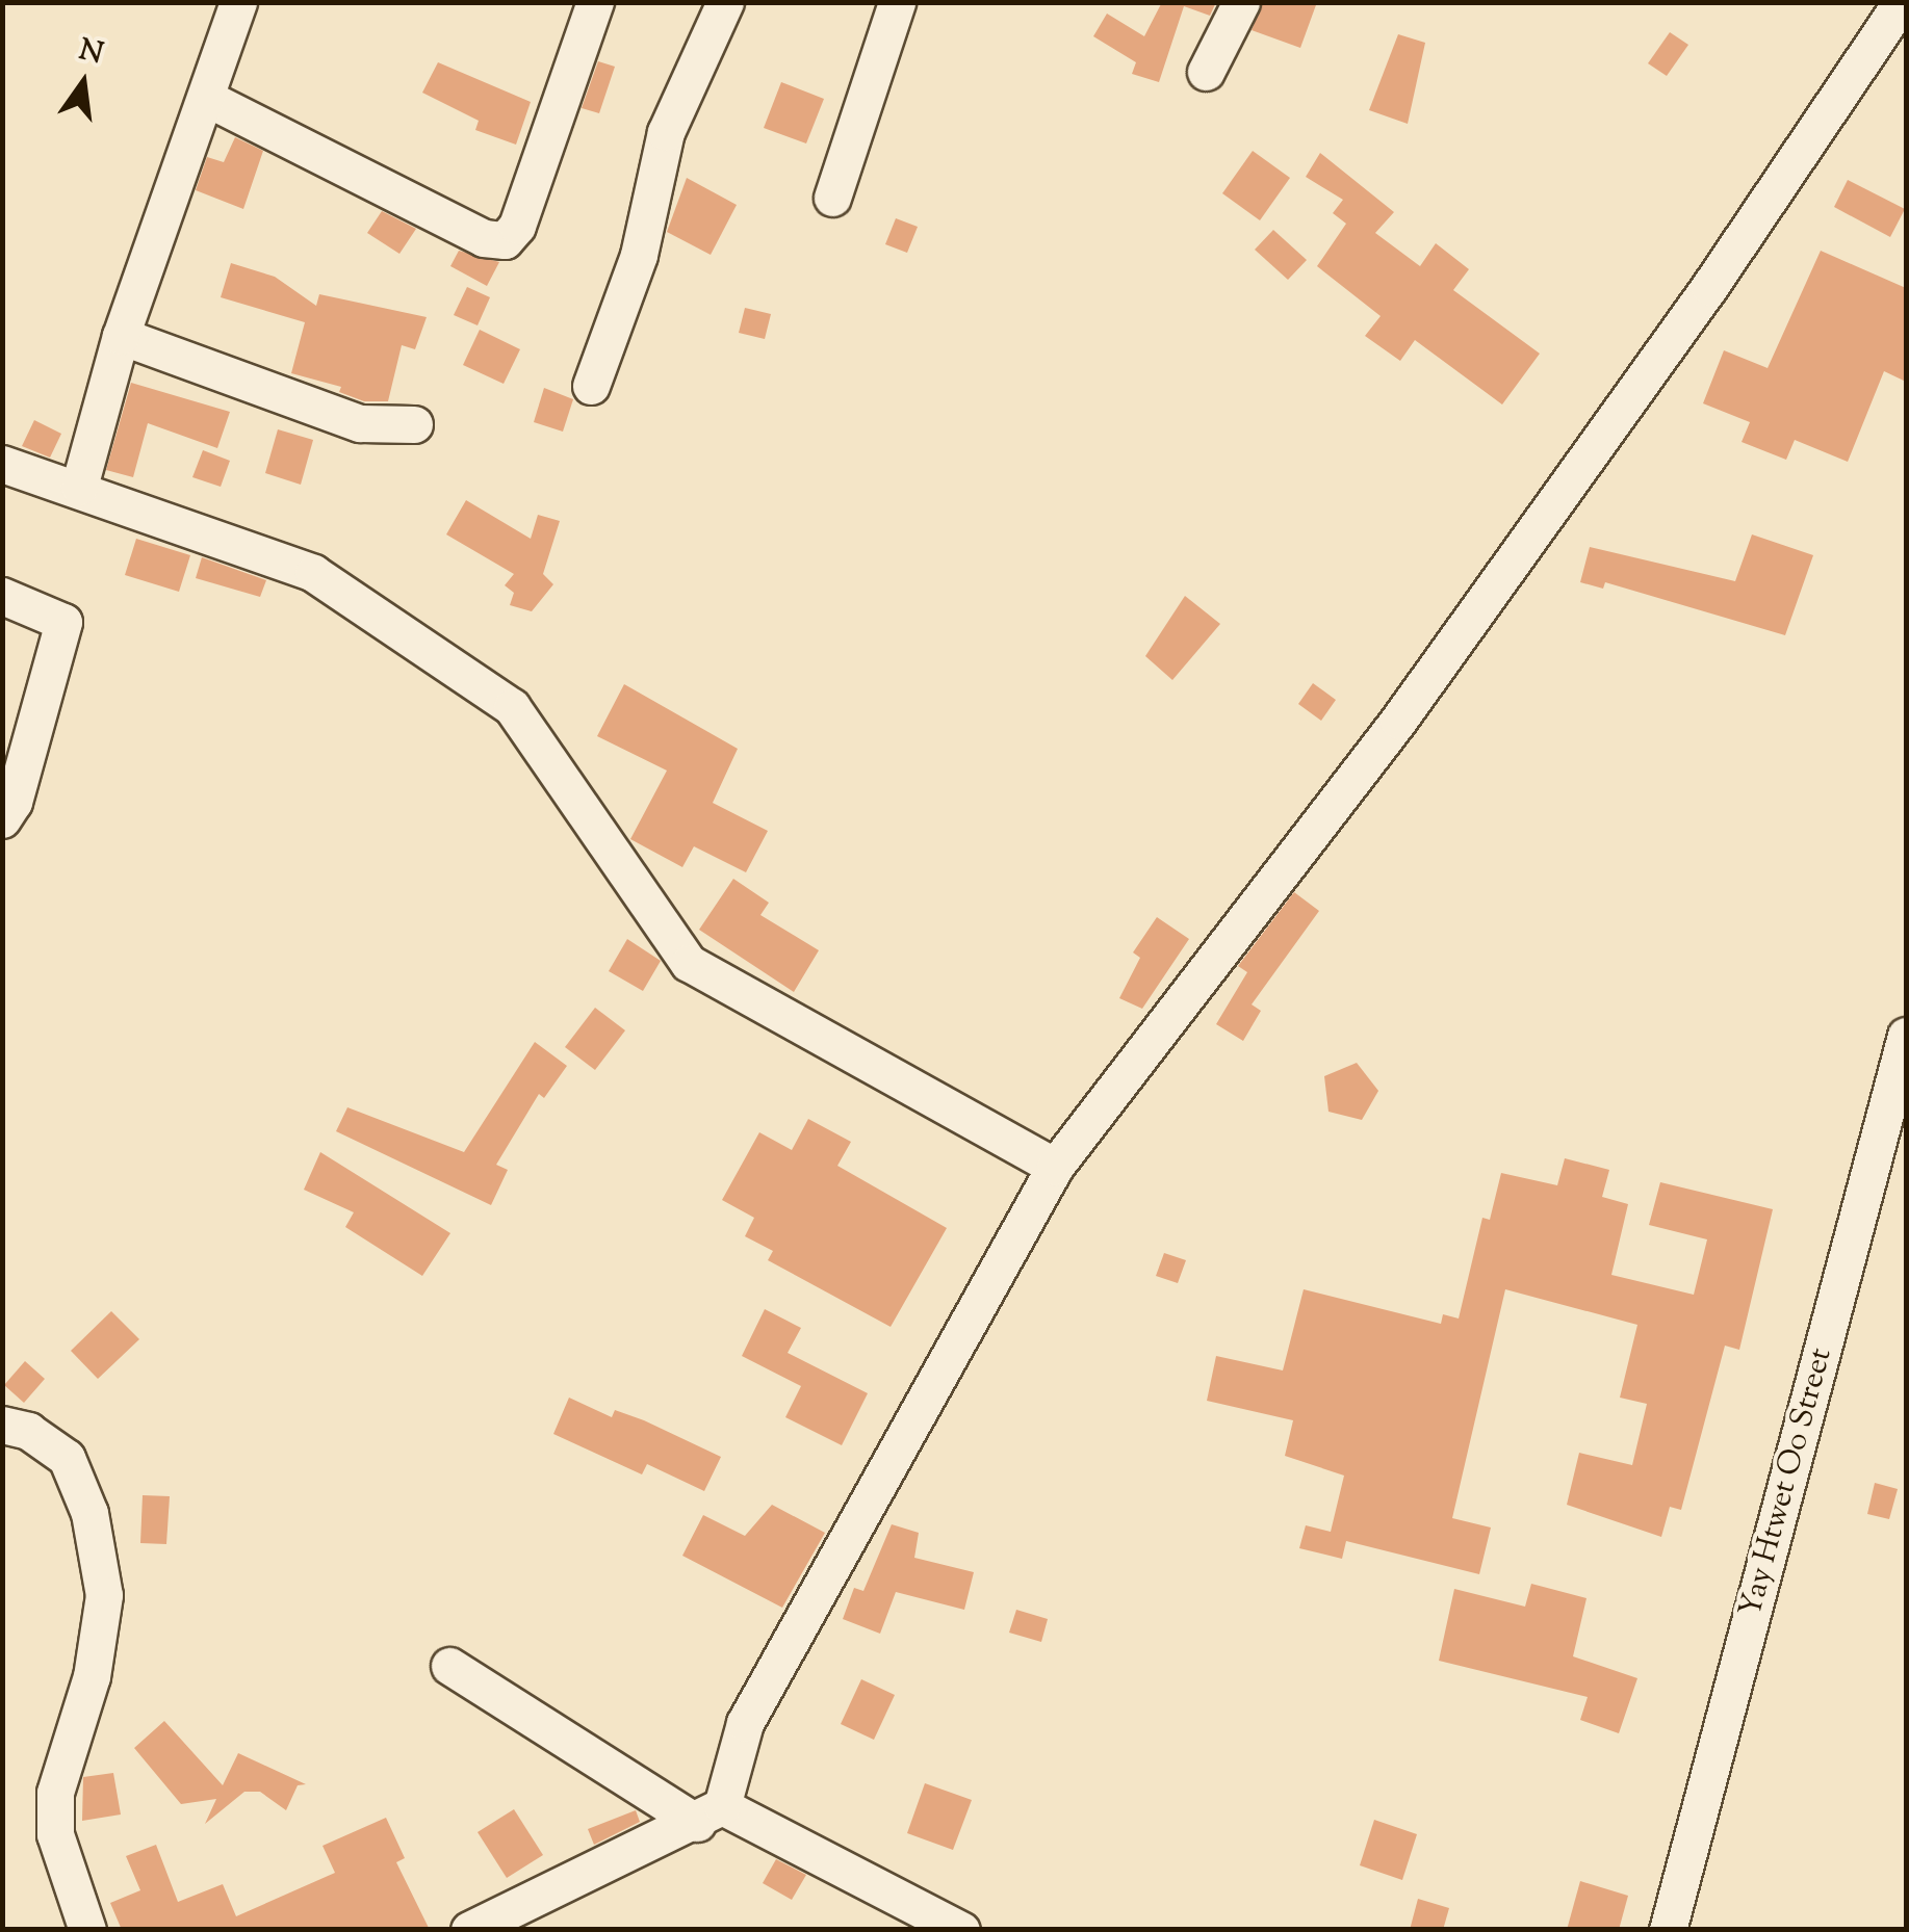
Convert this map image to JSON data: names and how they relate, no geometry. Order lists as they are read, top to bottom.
{
  "streets": {
    "street": ["Yay Htwet Oo Street"]
  },
  "north": "top"
}
